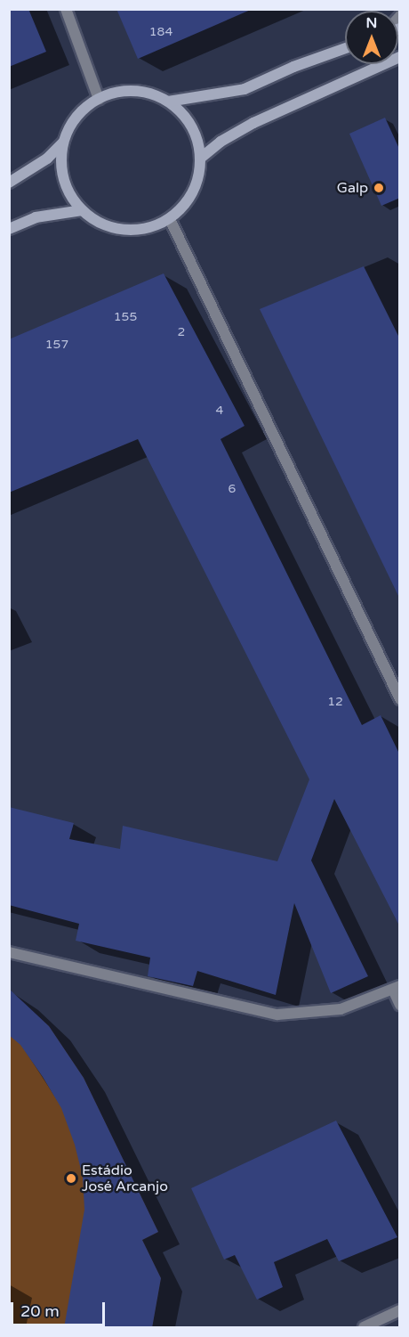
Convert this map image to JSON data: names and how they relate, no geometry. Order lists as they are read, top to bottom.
{
  "places": ["Galp", "Estádio José Arcanjo"],
  "house_numbers": [
    "184",
    "155",
    "2",
    "157",
    "4",
    "6",
    "12"
  ],
  "scale_bar": "20 m",
  "north": "top"
}
